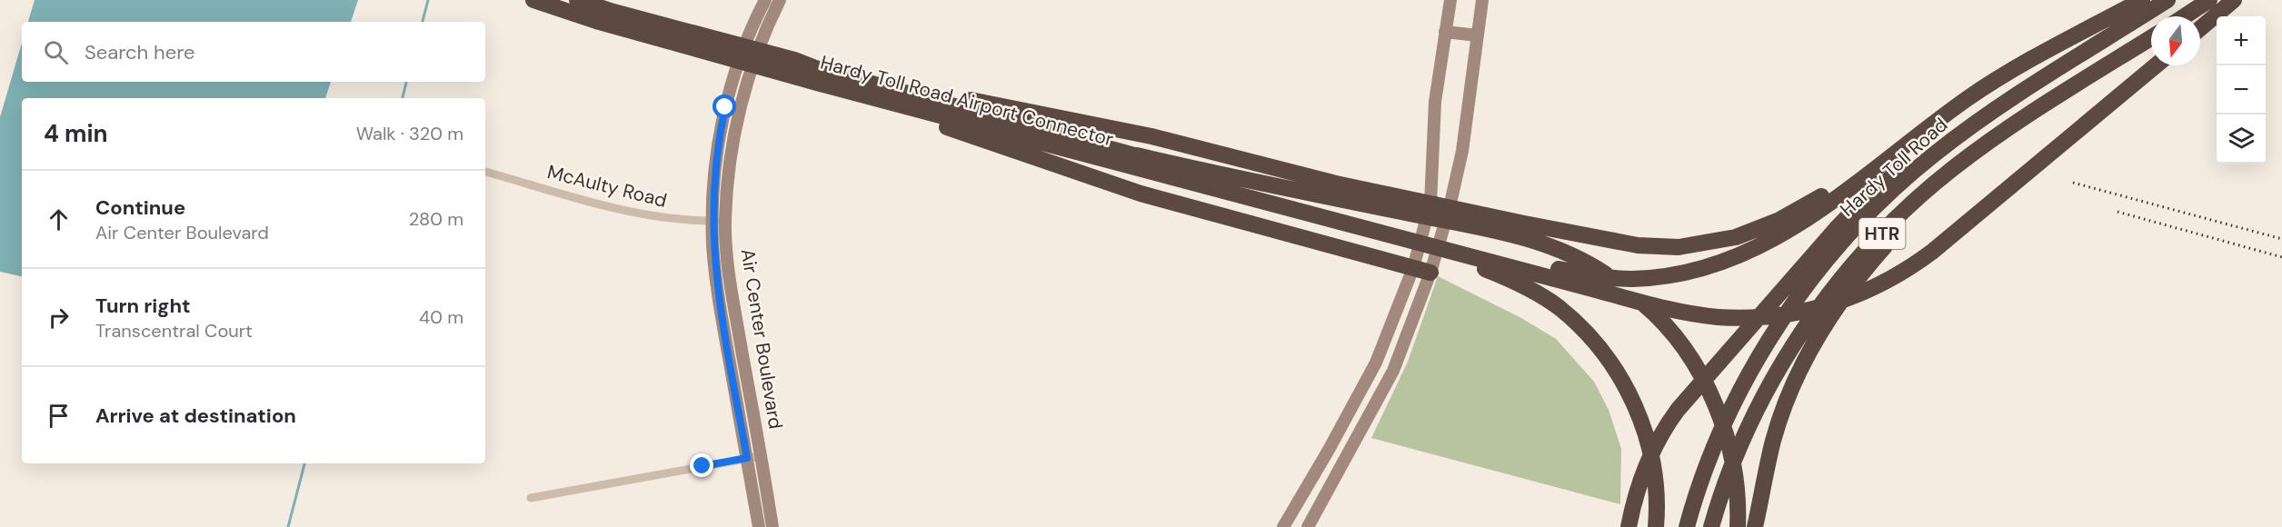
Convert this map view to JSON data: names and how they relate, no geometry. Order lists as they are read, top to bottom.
{
  "streets": {
    "highway": ["Hardy Toll Road Airport Connector", "Hardy Toll Road", "HTR"],
    "street": ["McAulty Road", "Air Center Boulevard"]
  },
  "crossings": [
    ["McAulty Road", "Air Center Boulevard"]
  ],
  "north": "bottom",
  "page": {
    "map_buttons": ["+", "−"],
    "search": "Search here",
    "heading": ["4 min", "Walk · 320 m"],
    "list": [
      ["Continue", "Air Center Boulevard", "280 m"],
      ["Turn right", "Transcentral Court", "40 m"],
      "Arrive at destination"
    ]
  }
}
